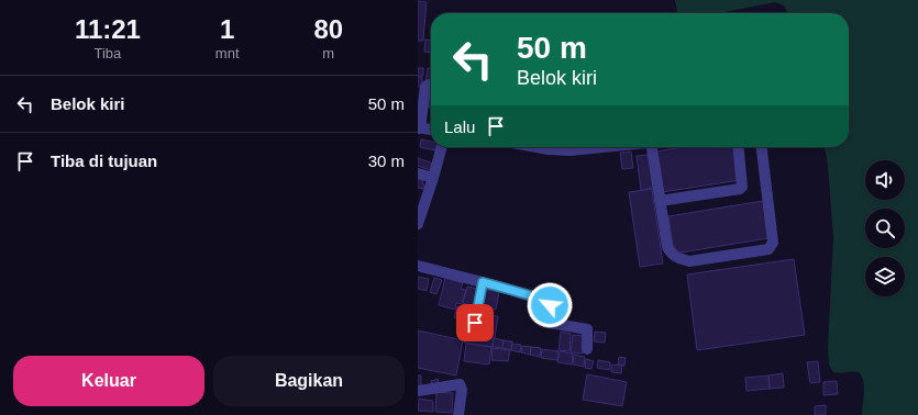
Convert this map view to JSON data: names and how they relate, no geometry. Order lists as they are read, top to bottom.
{
  "page": {
    "eta": [
      "11:21",
      "Tiba",
      "1",
      "mnt",
      "80",
      "m"
    ],
    "turn": ["50 m", "Belok kiri"],
    "list": [
      {
        "name": "Belok kiri",
        "value": "50 m"
      },
      {
        "name": "Tiba di tujuan",
        "value": "30 m"
      }
    ],
    "then": "Lalu",
    "buttons": ["Keluar", "Bagikan"]
  }
}
